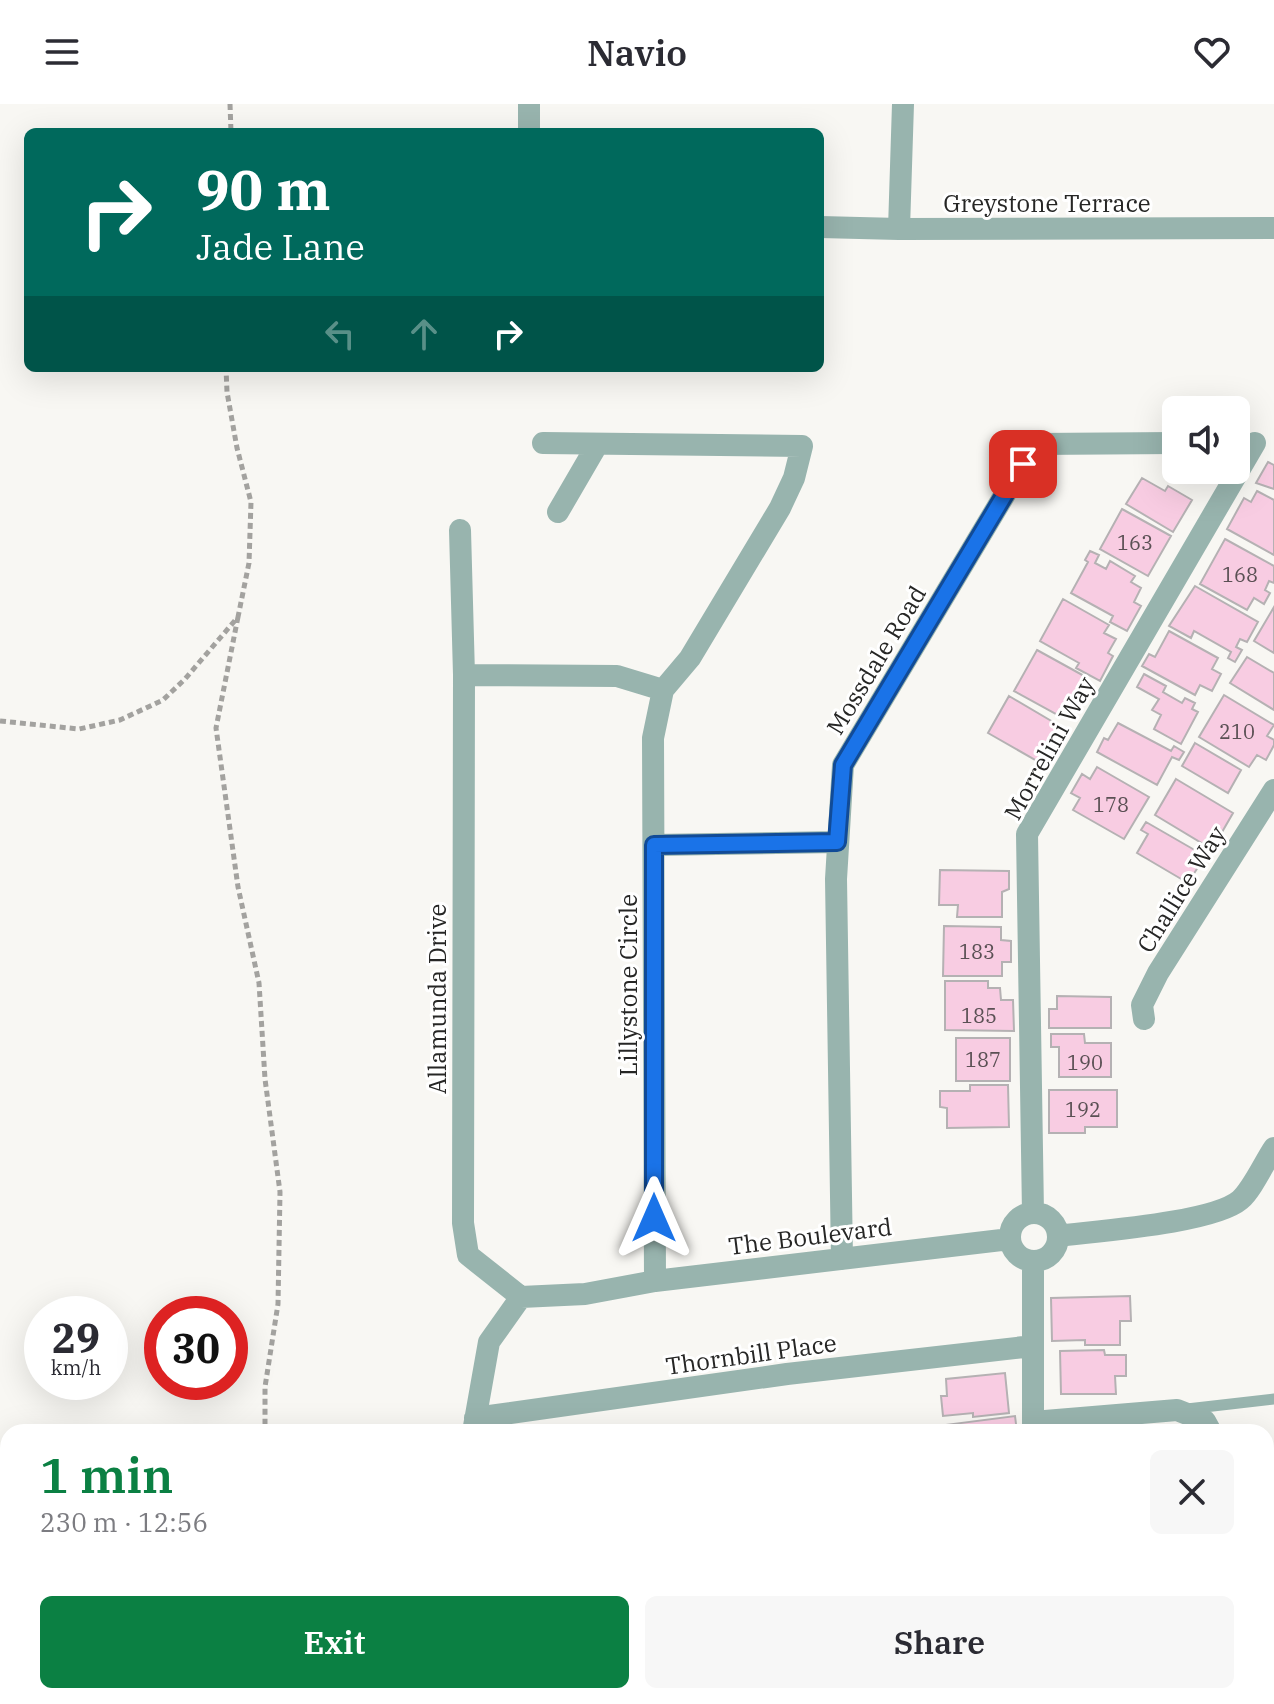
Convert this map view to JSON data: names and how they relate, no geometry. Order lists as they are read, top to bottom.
{
  "streets": {
    "street": [
      "Greystone Terrace",
      "Mossdale Road",
      "Morrelini Way",
      "Challice Way",
      "Lillystone Circle",
      "Allamunda Drive",
      "The Boulevard",
      "Thornbill Place"
    ]
  },
  "crossings": [
    ["Mossdale Road", "The Boulevard"],
    ["Morrelini Way", "The Boulevard"],
    ["Lillystone Circle", "The Boulevard"],
    ["Allamunda Drive", "The Boulevard"]
  ],
  "house_numbers": [
    "163",
    "168",
    "210",
    "178",
    "183",
    "185",
    "187",
    "190",
    "192"
  ],
  "page": {
    "header": "Navio",
    "turn": ["90 m", "Jade Lane"],
    "speed": "29 km/h",
    "limit": "30",
    "heading": ["1 min", "230 m · 12:56"],
    "buttons": ["Exit", "Share"]
  }
}
